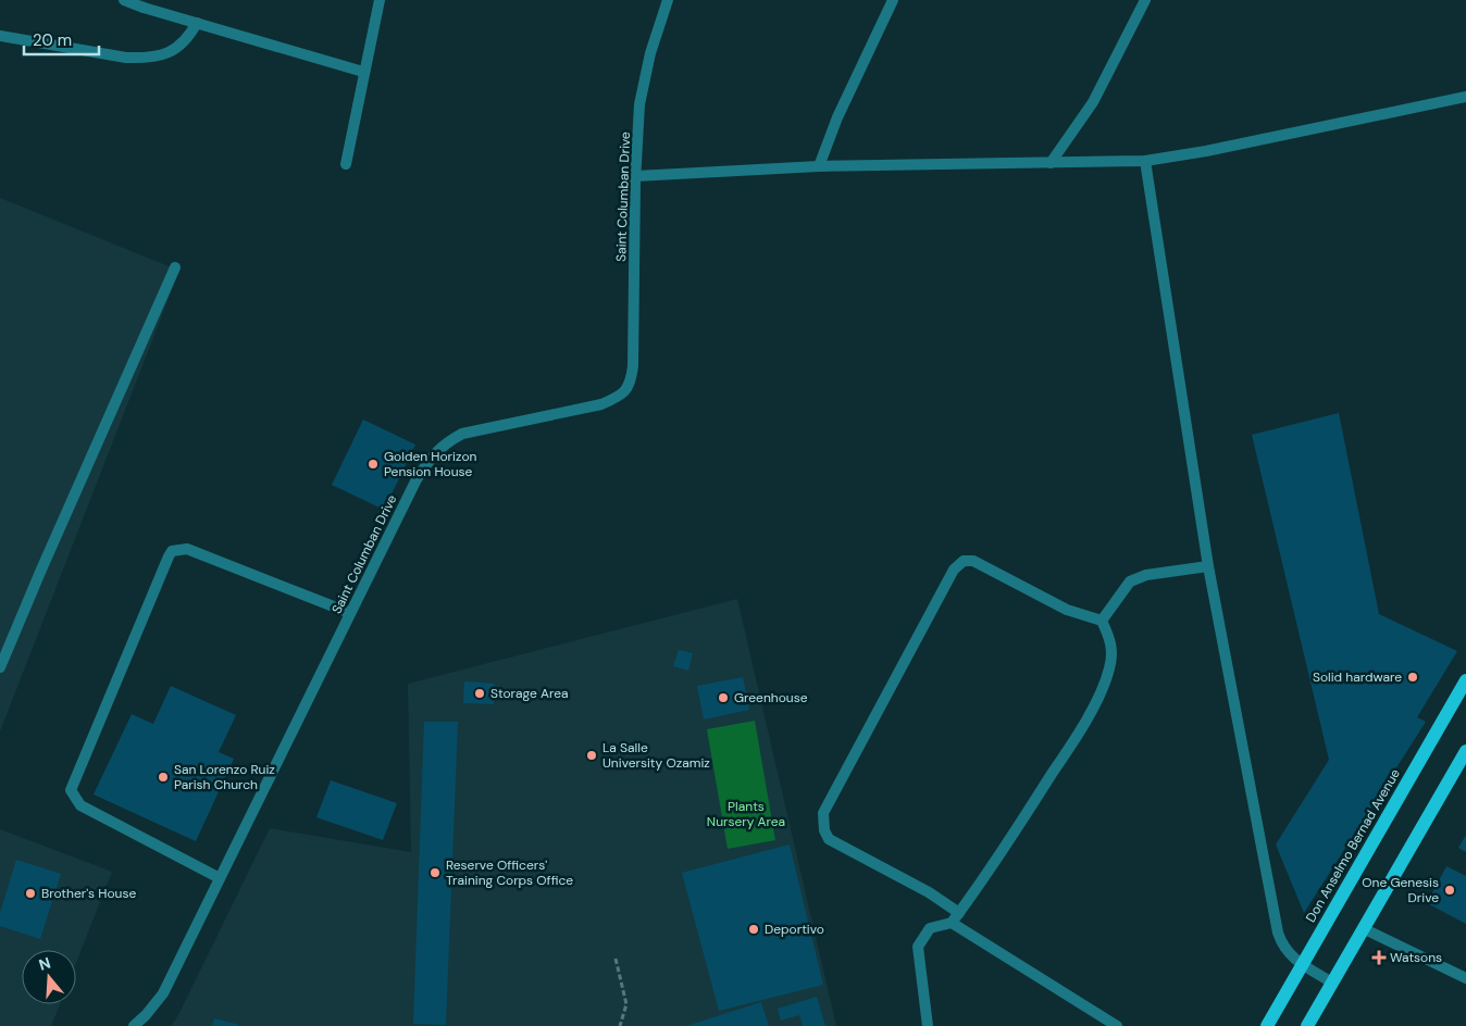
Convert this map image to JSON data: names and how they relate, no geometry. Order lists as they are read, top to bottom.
{
  "streets": {
    "main road": ["Don Anselmo Bernad Avenue"],
    "street": ["Saint Columban Drive"]
  },
  "parks": ["Plants Nursery Area"],
  "places": {
    "other": [
      "Golden Horizon Pension House",
      "Solid hardware",
      "Storage Area",
      "Greenhouse",
      "La Salle University Ozamiz",
      "San Lorenzo Ruiz Parish Church",
      "Reserve Officers' Training Corps Office",
      "One Genesis Drive",
      "Brother's House",
      "Deportivo"
    ],
    "health": ["Watsons"]
  },
  "scale_bar": "20 m",
  "north": "top"
}
